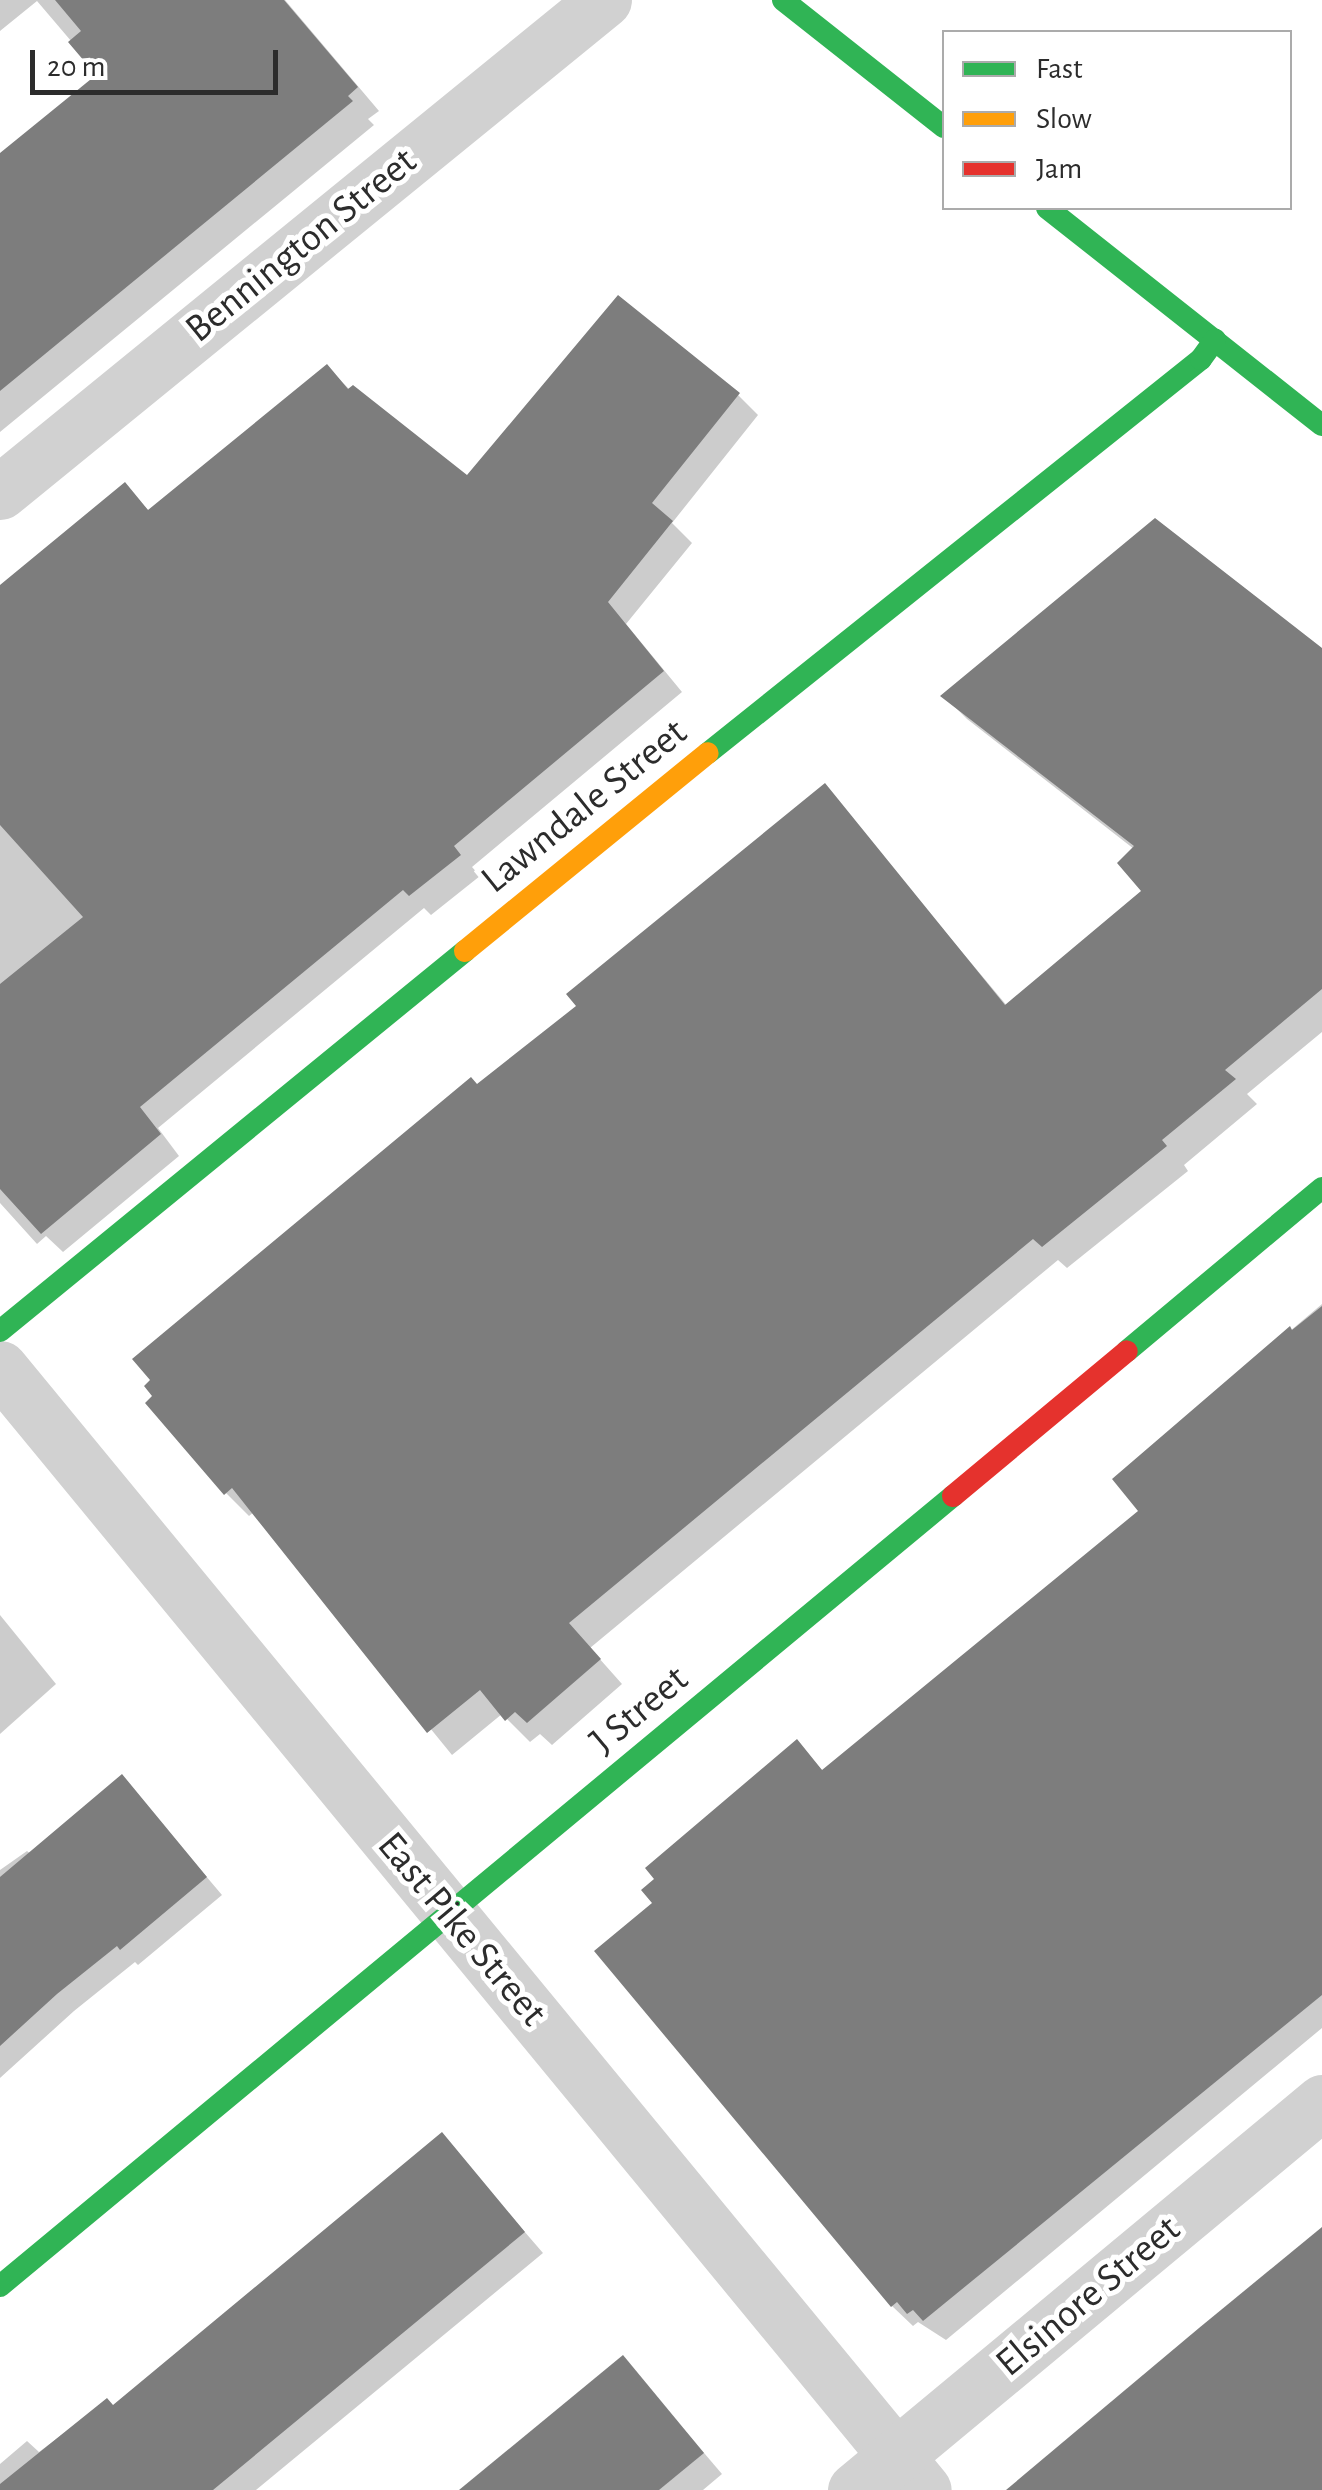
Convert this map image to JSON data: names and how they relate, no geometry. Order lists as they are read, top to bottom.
{
  "streets": {
    "street": [
      "Bennington Street",
      "Lawndale Street",
      "J Street",
      "East Pike Street",
      "Elsinore Street"
    ]
  },
  "crossings": [
    ["J Street", "East Pike Street"],
    ["East Pike Street", "Elsinore Street"]
  ],
  "legend": ["Fast", "Slow", "Jam"],
  "scale_bar": "20 m"
}
